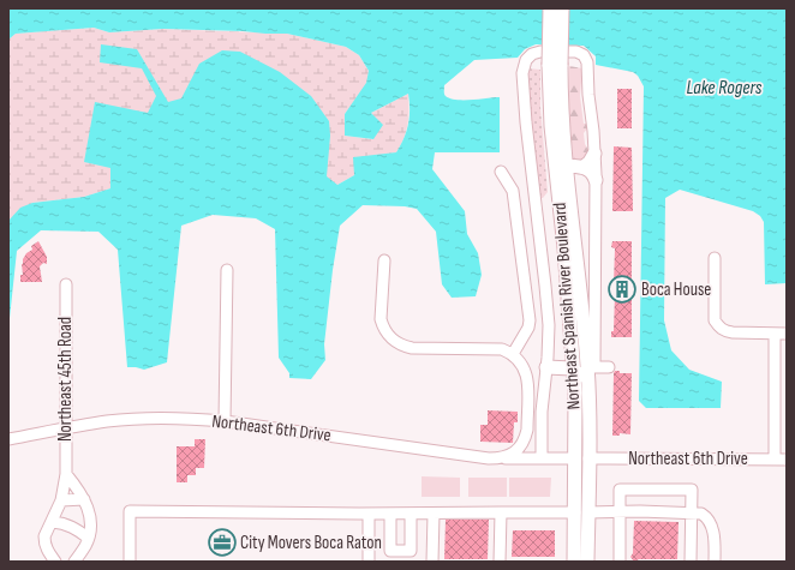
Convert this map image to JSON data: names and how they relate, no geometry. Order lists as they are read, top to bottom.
{
  "streets": {
    "main road": ["Northeast Spanish River Boulevard"],
    "street": ["Northeast 45th Road", "Northeast 6th Drive"]
  },
  "crossings": [
    ["Northeast Spanish River Boulevard", "Northeast 6th Drive"],
    ["Northeast 45th Road", "Northeast 6th Drive"]
  ],
  "water": ["Lake Rogers"],
  "places": {
    "building": ["Boca House"],
    "office": ["City Movers Boca Raton"]
  }
}
